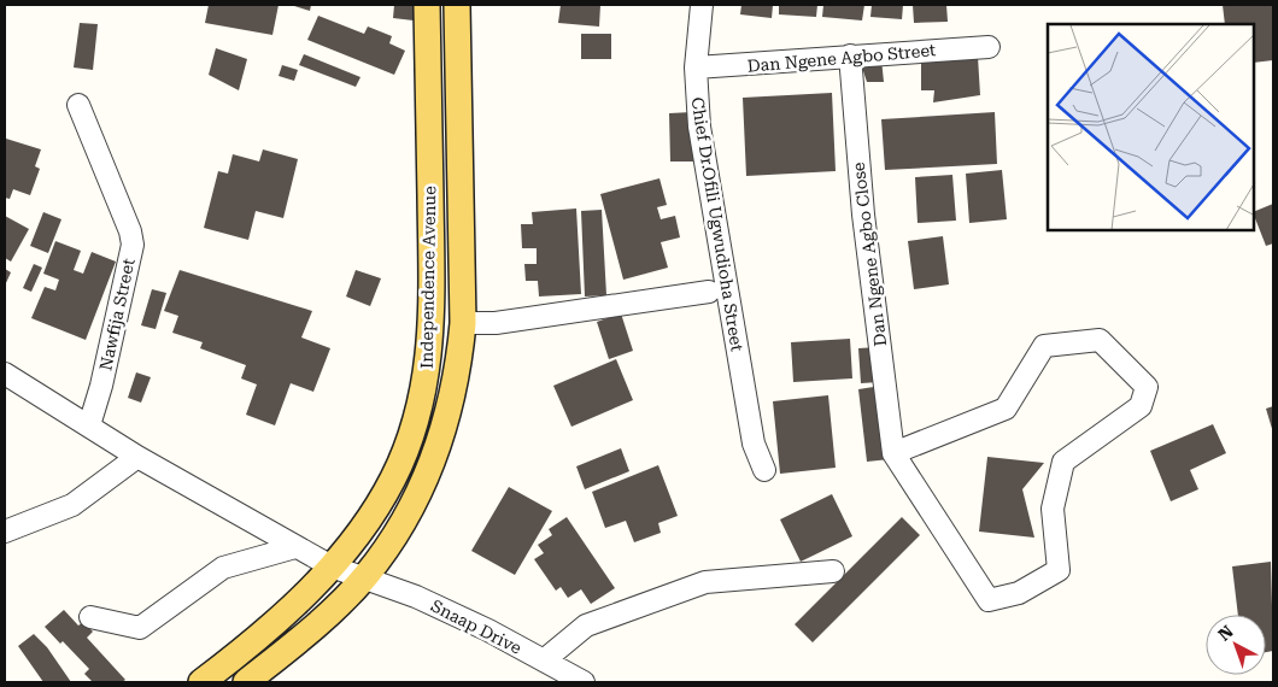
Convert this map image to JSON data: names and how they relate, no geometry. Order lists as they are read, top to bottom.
{
  "streets": {
    "main road": ["Independence Avenue"],
    "street": [
      "Dan Ngene Agbo Street",
      "Chief Dr.Ofili Ugwudioha Street",
      "Dan Ngene Agbo Close",
      "Nawfija Street",
      "Snaap Drive"
    ]
  },
  "crossings": [
    ["Dan Ngene Agbo Street", "Chief Dr.Ofili Ugwudioha Street"],
    ["Dan Ngene Agbo Street", "Dan Ngene Agbo Close"],
    ["Independence Avenue", "Snaap Drive"]
  ],
  "north": "top left"
}
